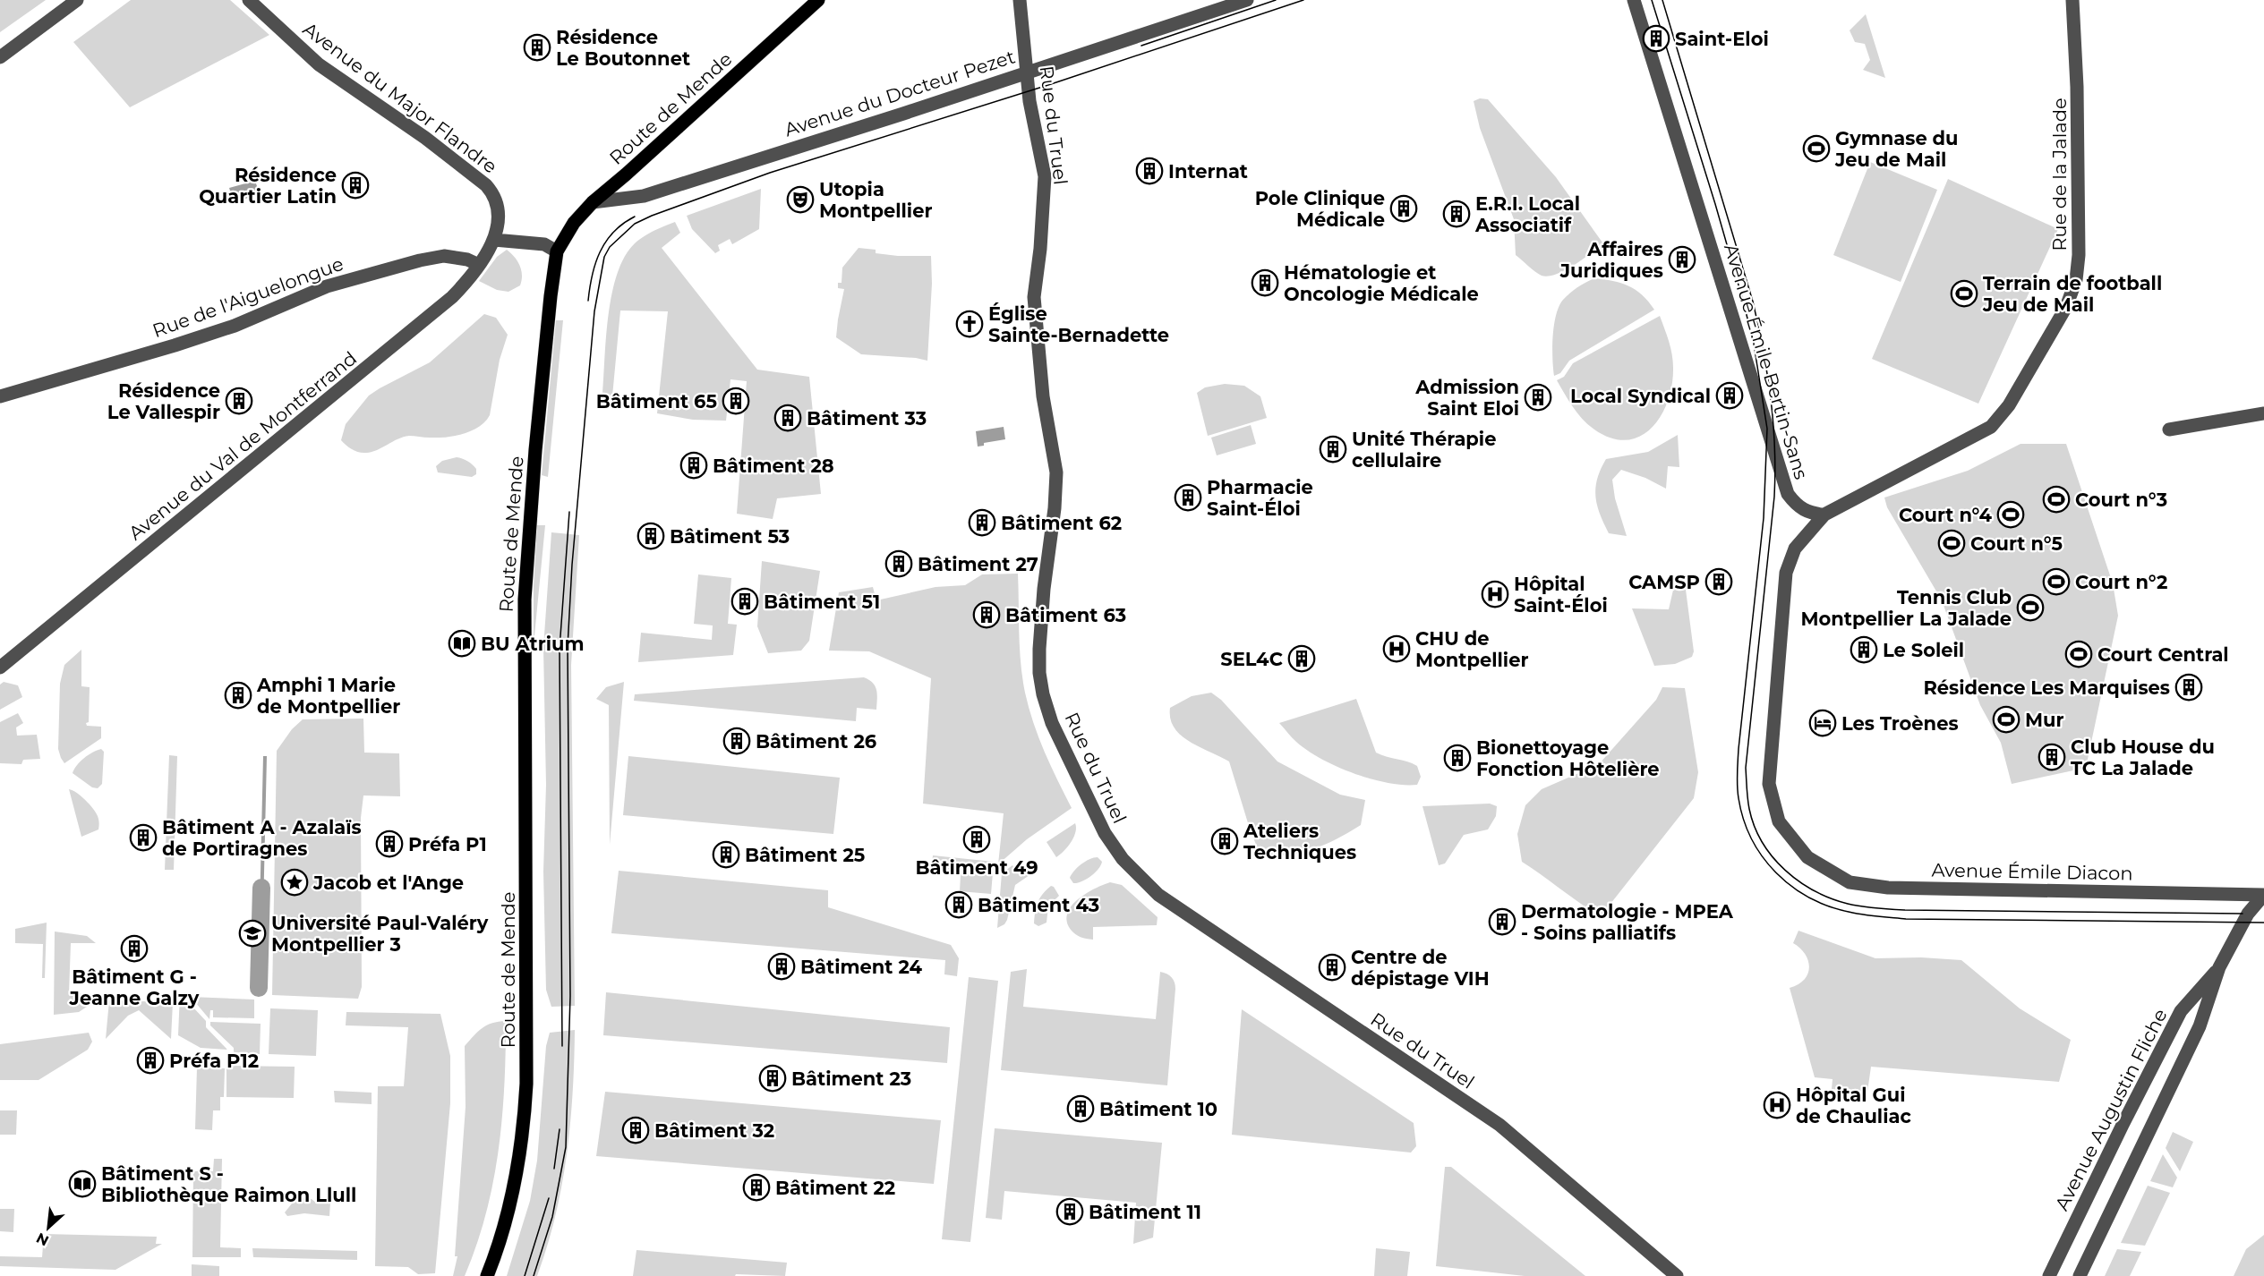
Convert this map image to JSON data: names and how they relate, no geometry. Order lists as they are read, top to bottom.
{
  "streets": {
    "main road": ["Route de Mende"],
    "street": [
      "Avenue du Docteur Pezet",
      "Avenue du Major Flandre",
      "Rue du Truel",
      "Rue de la Jalade",
      "Rue de l'Aiguelongue",
      "Avenue Émile Bertin-Sans",
      "Avenue du Val de Montferrand",
      "Avenue Émile Diacon",
      "Avenue Augustin Fliche"
    ]
  },
  "crossings": [
    ["Avenue du Docteur Pezet", "Route de Mende"],
    ["Avenue du Docteur Pezet", "Rue du Truel"],
    ["Avenue du Major Flandre", "Avenue du Val de Montferrand"],
    ["Rue de la Jalade", "Avenue Émile Bertin-Sans"],
    ["Rue de la Jalade", "Avenue Émile Diacon"],
    ["Rue de l'Aiguelongue", "Avenue du Val de Montferrand"],
    ["Avenue Émile Bertin-Sans", "Avenue Émile Diacon"],
    ["Avenue Émile Diacon", "Avenue Augustin Fliche"]
  ],
  "places": {
    "building": [
      "Saint-Eloi",
      "Résidence Le Boutonnet",
      "Internat",
      "Résidence Quartier Latin",
      "Pole Clinique Médicale",
      "E.R.I. Local Associatif",
      "Affaires Juridiques",
      "Hématologie et Oncologie Médicale",
      "Local Syndical",
      "Admission Saint Eloi",
      "Résidence Le Vallespir",
      "Bâtiment 65",
      "Bâtiment 33",
      "Unité Thérapie cellulaire",
      "Bâtiment 28",
      "Pharmacie Saint-Éloi",
      "Bâtiment 62",
      "Bâtiment 53",
      "Bâtiment 27",
      "CAMSP",
      "Bâtiment 51",
      "Bâtiment 63",
      "Le Soleil",
      "SEL4C",
      "Résidence Les Marquises",
      "Amphi 1 Marie de Montpellier",
      "Bâtiment 26",
      "Club House du TC La Jalade",
      "Bionettoyage Fonction Hôtelière",
      "Bâtiment A - Azalaïs de Portiragnes",
      "Bâtiment 49",
      "Ateliers Techniques",
      "Préfa P1",
      "Bâtiment 25",
      "Bâtiment 43",
      "Dermatologie - MPEA - Soins palliatifs",
      "Bâtiment G - Jeanne Galzy",
      "Bâtiment 24",
      "Centre de dépistage VIH",
      "Préfa P12",
      "Bâtiment 23",
      "Bâtiment 10",
      "Bâtiment 32",
      "Bâtiment 22",
      "Bâtiment 11"
    ],
    "sports": [
      "Gymnase du Jeu de Mail",
      "Terrain de football Jeu de Mail",
      "Court n°3",
      "Court n°4",
      "Court n°5",
      "Court n°2",
      "Tennis Club Montpellier La Jalade",
      "Court Central",
      "Mur"
    ],
    "theatre": ["Utopia Montpellier"],
    "church": ["Église Sainte-Bernadette"],
    "hospital": ["Hôpital Saint-Éloi", "CHU de Montpellier", "Hôpital Gui de Chauliac"],
    "library": ["BU Atrium", "Bâtiment S - Bibliothèque Raimon Llull"],
    "hotel": ["Les Troènes"],
    "place": ["Jacob et l'Ange"],
    "school or university": ["Université Paul-Valéry Montpellier 3"]
  },
  "north": "bottom left"
}
